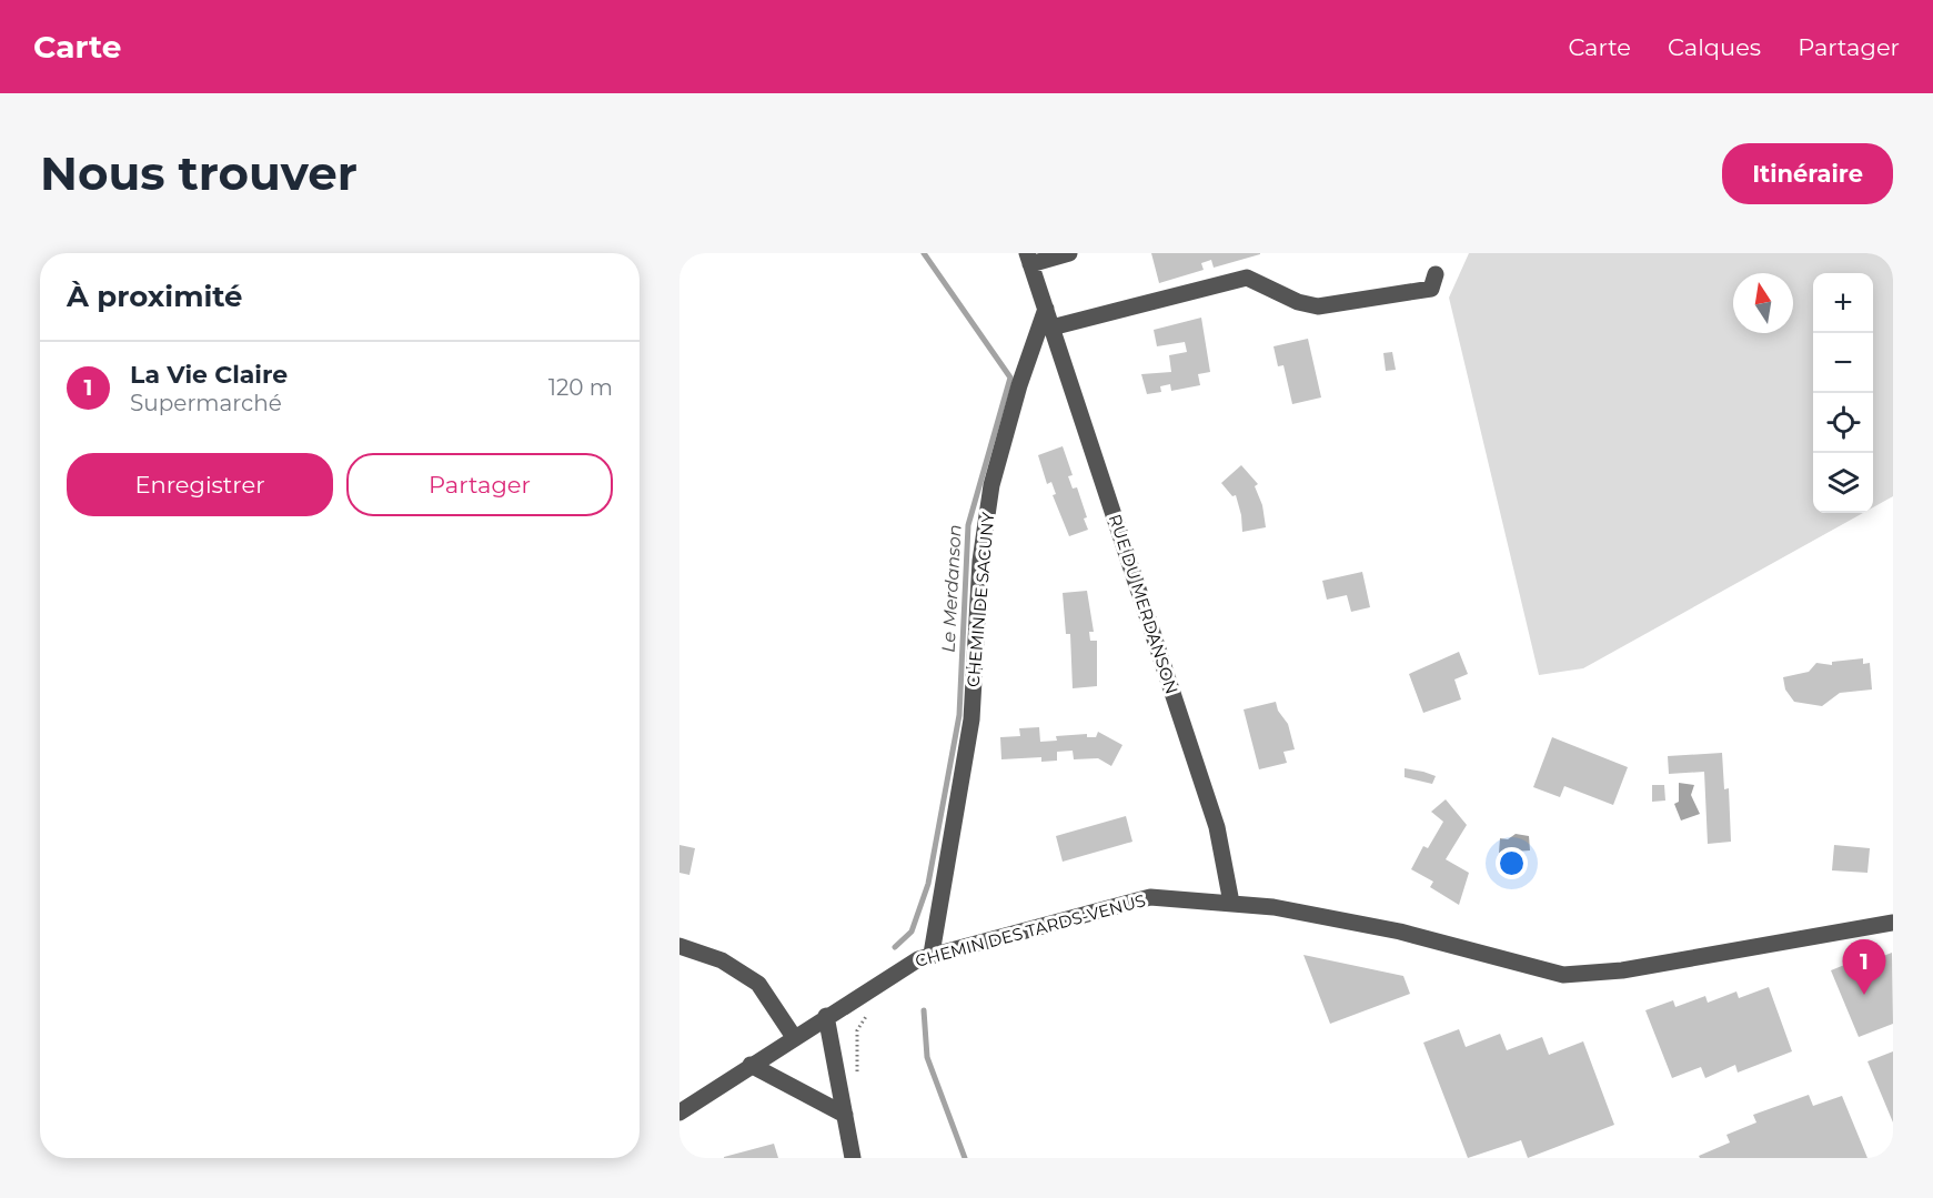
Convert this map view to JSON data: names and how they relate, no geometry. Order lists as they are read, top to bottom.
{
  "streets": {
    "street": ["CHEMIN DE SACUNY", "RUE DU MERDANSON", "CHEMIN DES TARDS-VENUS"]
  },
  "crossings": [
    ["CHEMIN DE SACUNY", "RUE DU MERDANSON"],
    ["CHEMIN DE SACUNY", "CHEMIN DES TARDS-VENUS"],
    ["RUE DU MERDANSON", "CHEMIN DES TARDS-VENUS"]
  ],
  "water": ["Le Merdanson"],
  "north": "top",
  "page": {
    "header": "Carte",
    "nav": ["Carte", "Calques", "Partager"],
    "buttons": [
      "Itinéraire",
      ["Enregistrer", "Partager"]
    ],
    "title": "Nous trouver",
    "heading": "À proximité",
    "map_buttons": ["+", "−"],
    "list": [
      {
        "mark": "1",
        "name": "La Vie Claire",
        "note": "Supermarché",
        "value": "120 m"
      }
    ],
    "pins": "1"
  }
}
